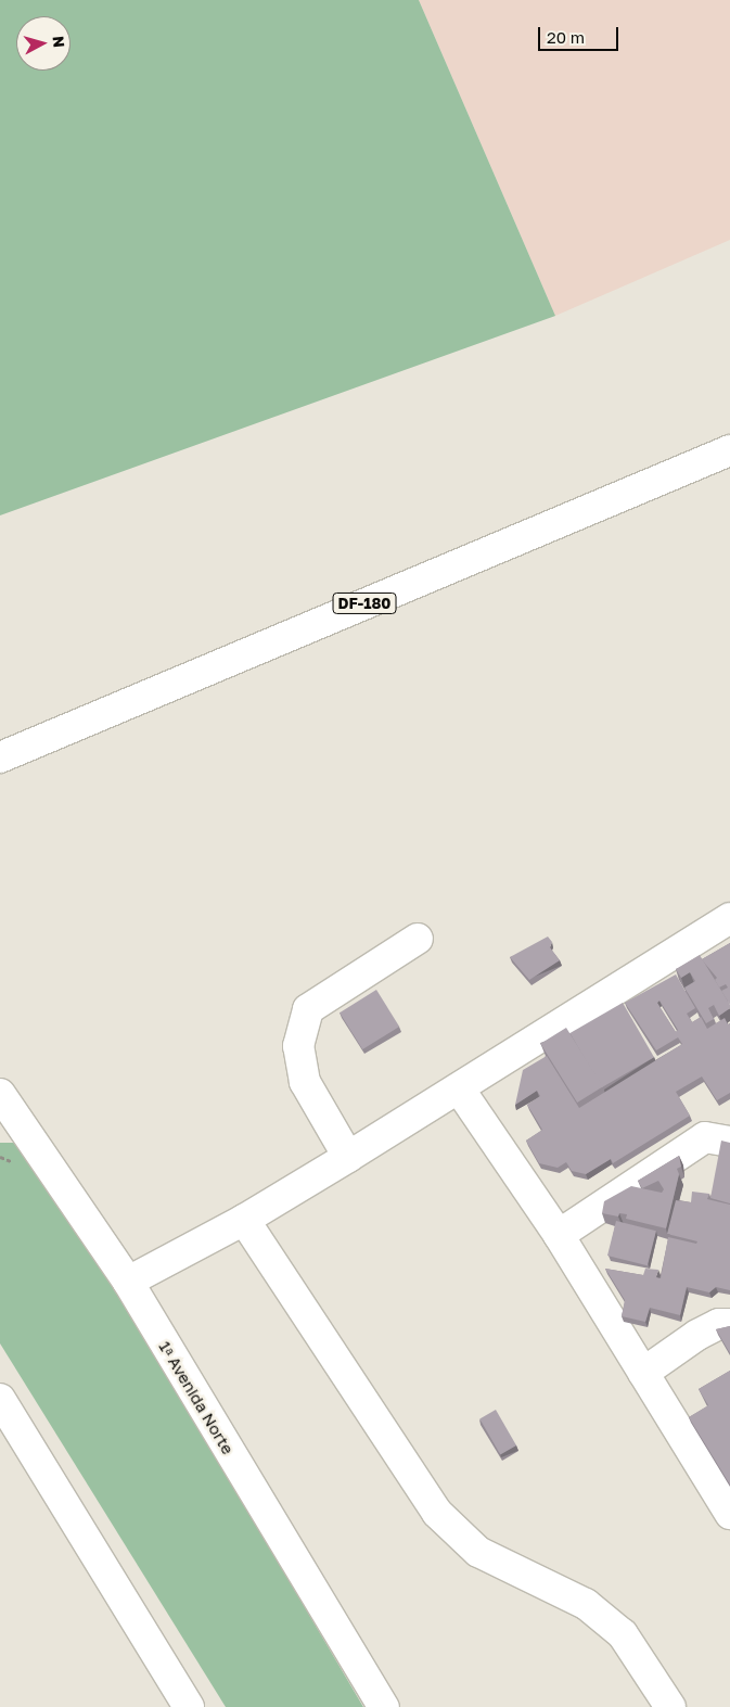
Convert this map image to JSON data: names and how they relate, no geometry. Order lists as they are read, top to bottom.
{
  "streets": {
    "main road": ["DF-180", "1ᵃ Avenida Norte"]
  },
  "scale_bar": "20 m",
  "north": "right"
}
